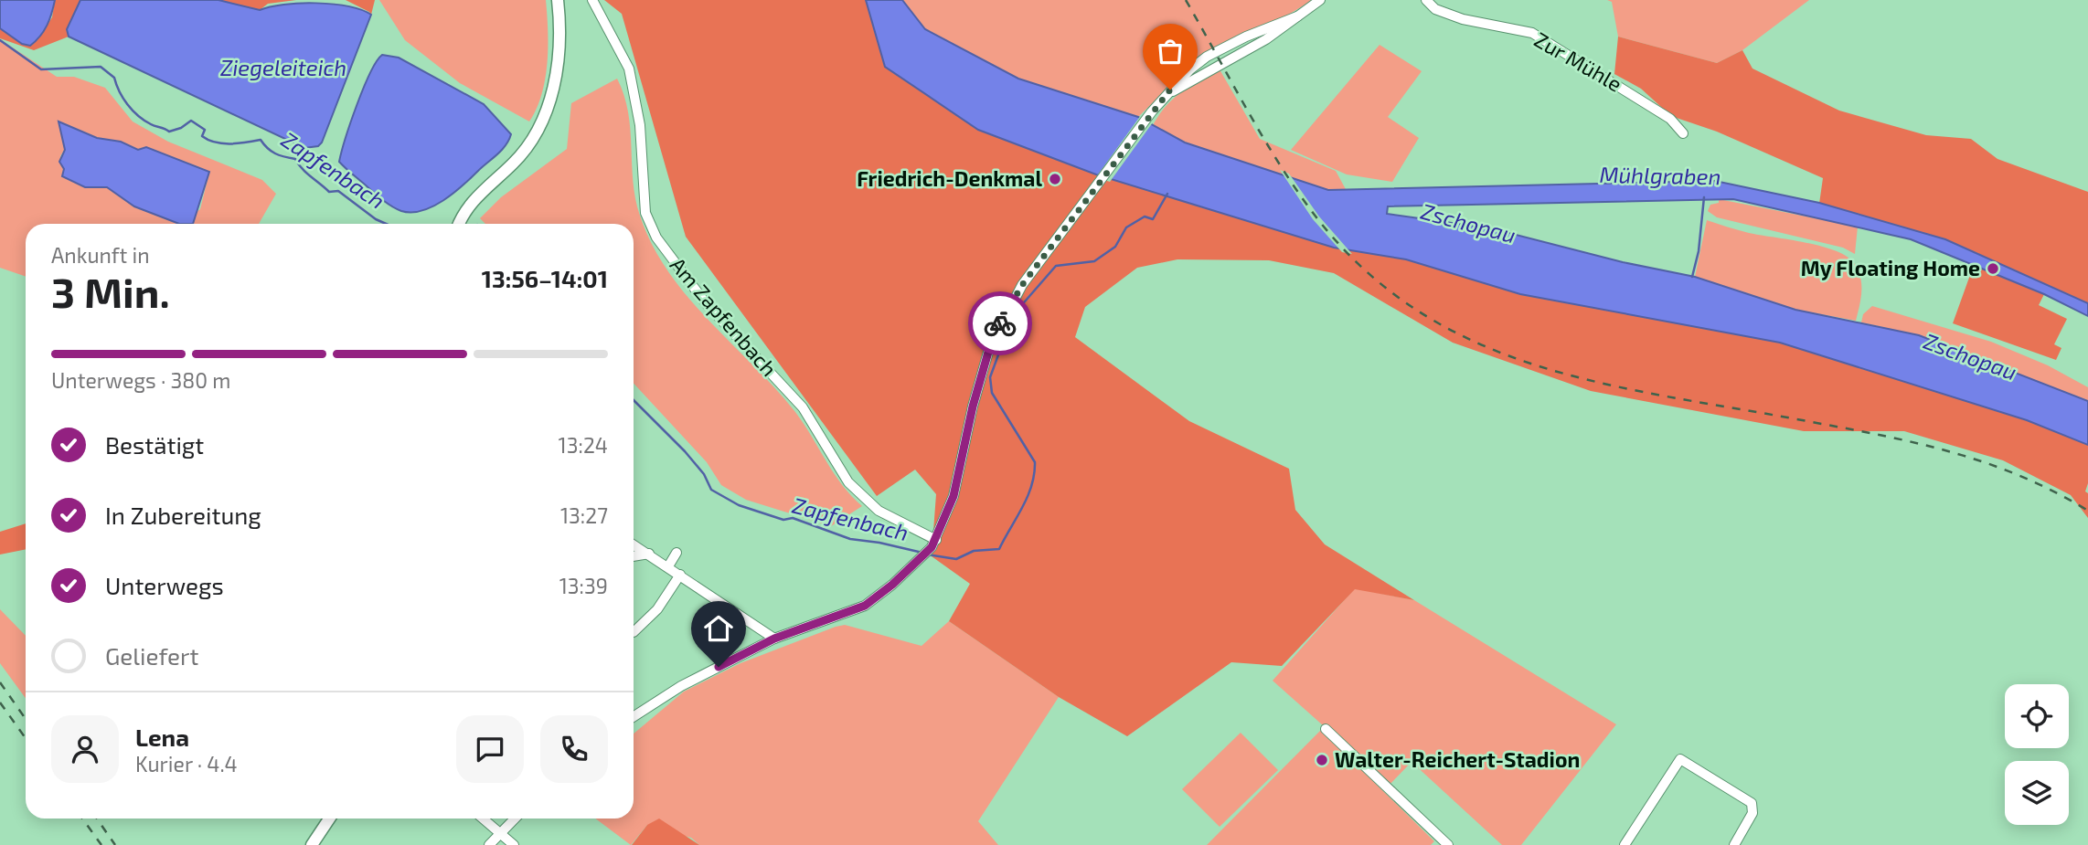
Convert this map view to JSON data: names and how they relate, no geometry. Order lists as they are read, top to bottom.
{
  "streets": {
    "street": ["Zur Mühle", "Am Zapfenbach"]
  },
  "water": [
    "Ziegeleiteich",
    "Zapfenbach",
    "Mühlgraben",
    "Zschopau"
  ],
  "places": ["Friedrich-Denkmal", "My Floating Home", "Walter-Reichert-Stadion"],
  "page": {
    "heading": ["3 Min.", "Ankunft in", "13:56–14:01"],
    "panel": ["Lena", "Kurier · 4.4"],
    "bar": "Unterwegs · 380 m",
    "list": [
      ["Bestätigt", "13:24"],
      ["In Zubereitung", "13:27"],
      ["Unterwegs", "13:39"],
      "Geliefert"
    ]
  }
}
